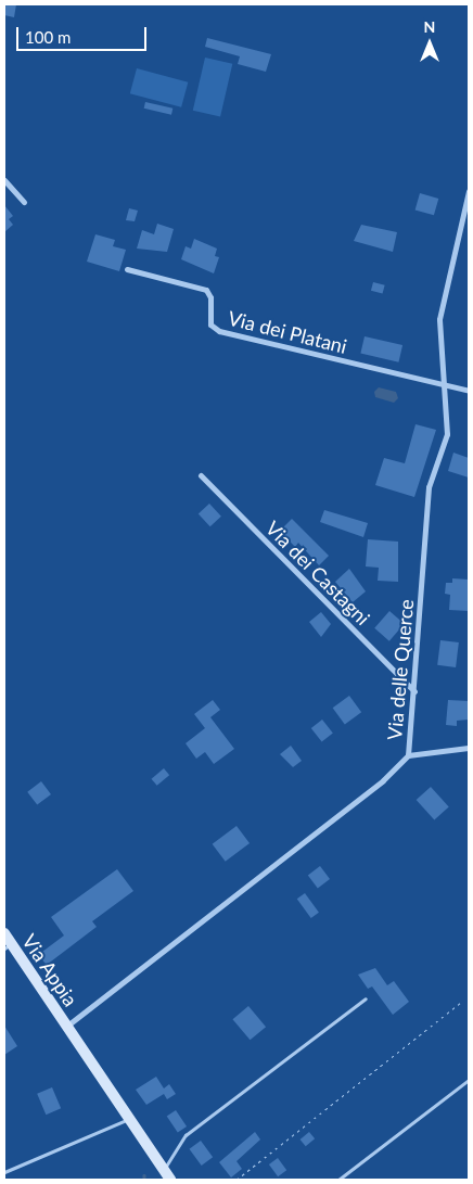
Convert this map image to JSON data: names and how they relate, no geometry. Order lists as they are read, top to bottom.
{
  "streets": {
    "street": [
      "Via dei Platani",
      "Via dei Castagni",
      "Via delle Querce",
      "Via Appia"
    ]
  },
  "crossings": [
    ["Via dei Platani", "Via delle Querce"],
    ["Via dei Castagni", "Via delle Querce"],
    ["Via delle Querce", "Via Appia"]
  ],
  "scale_bar": "100 m",
  "north": "top"
}
